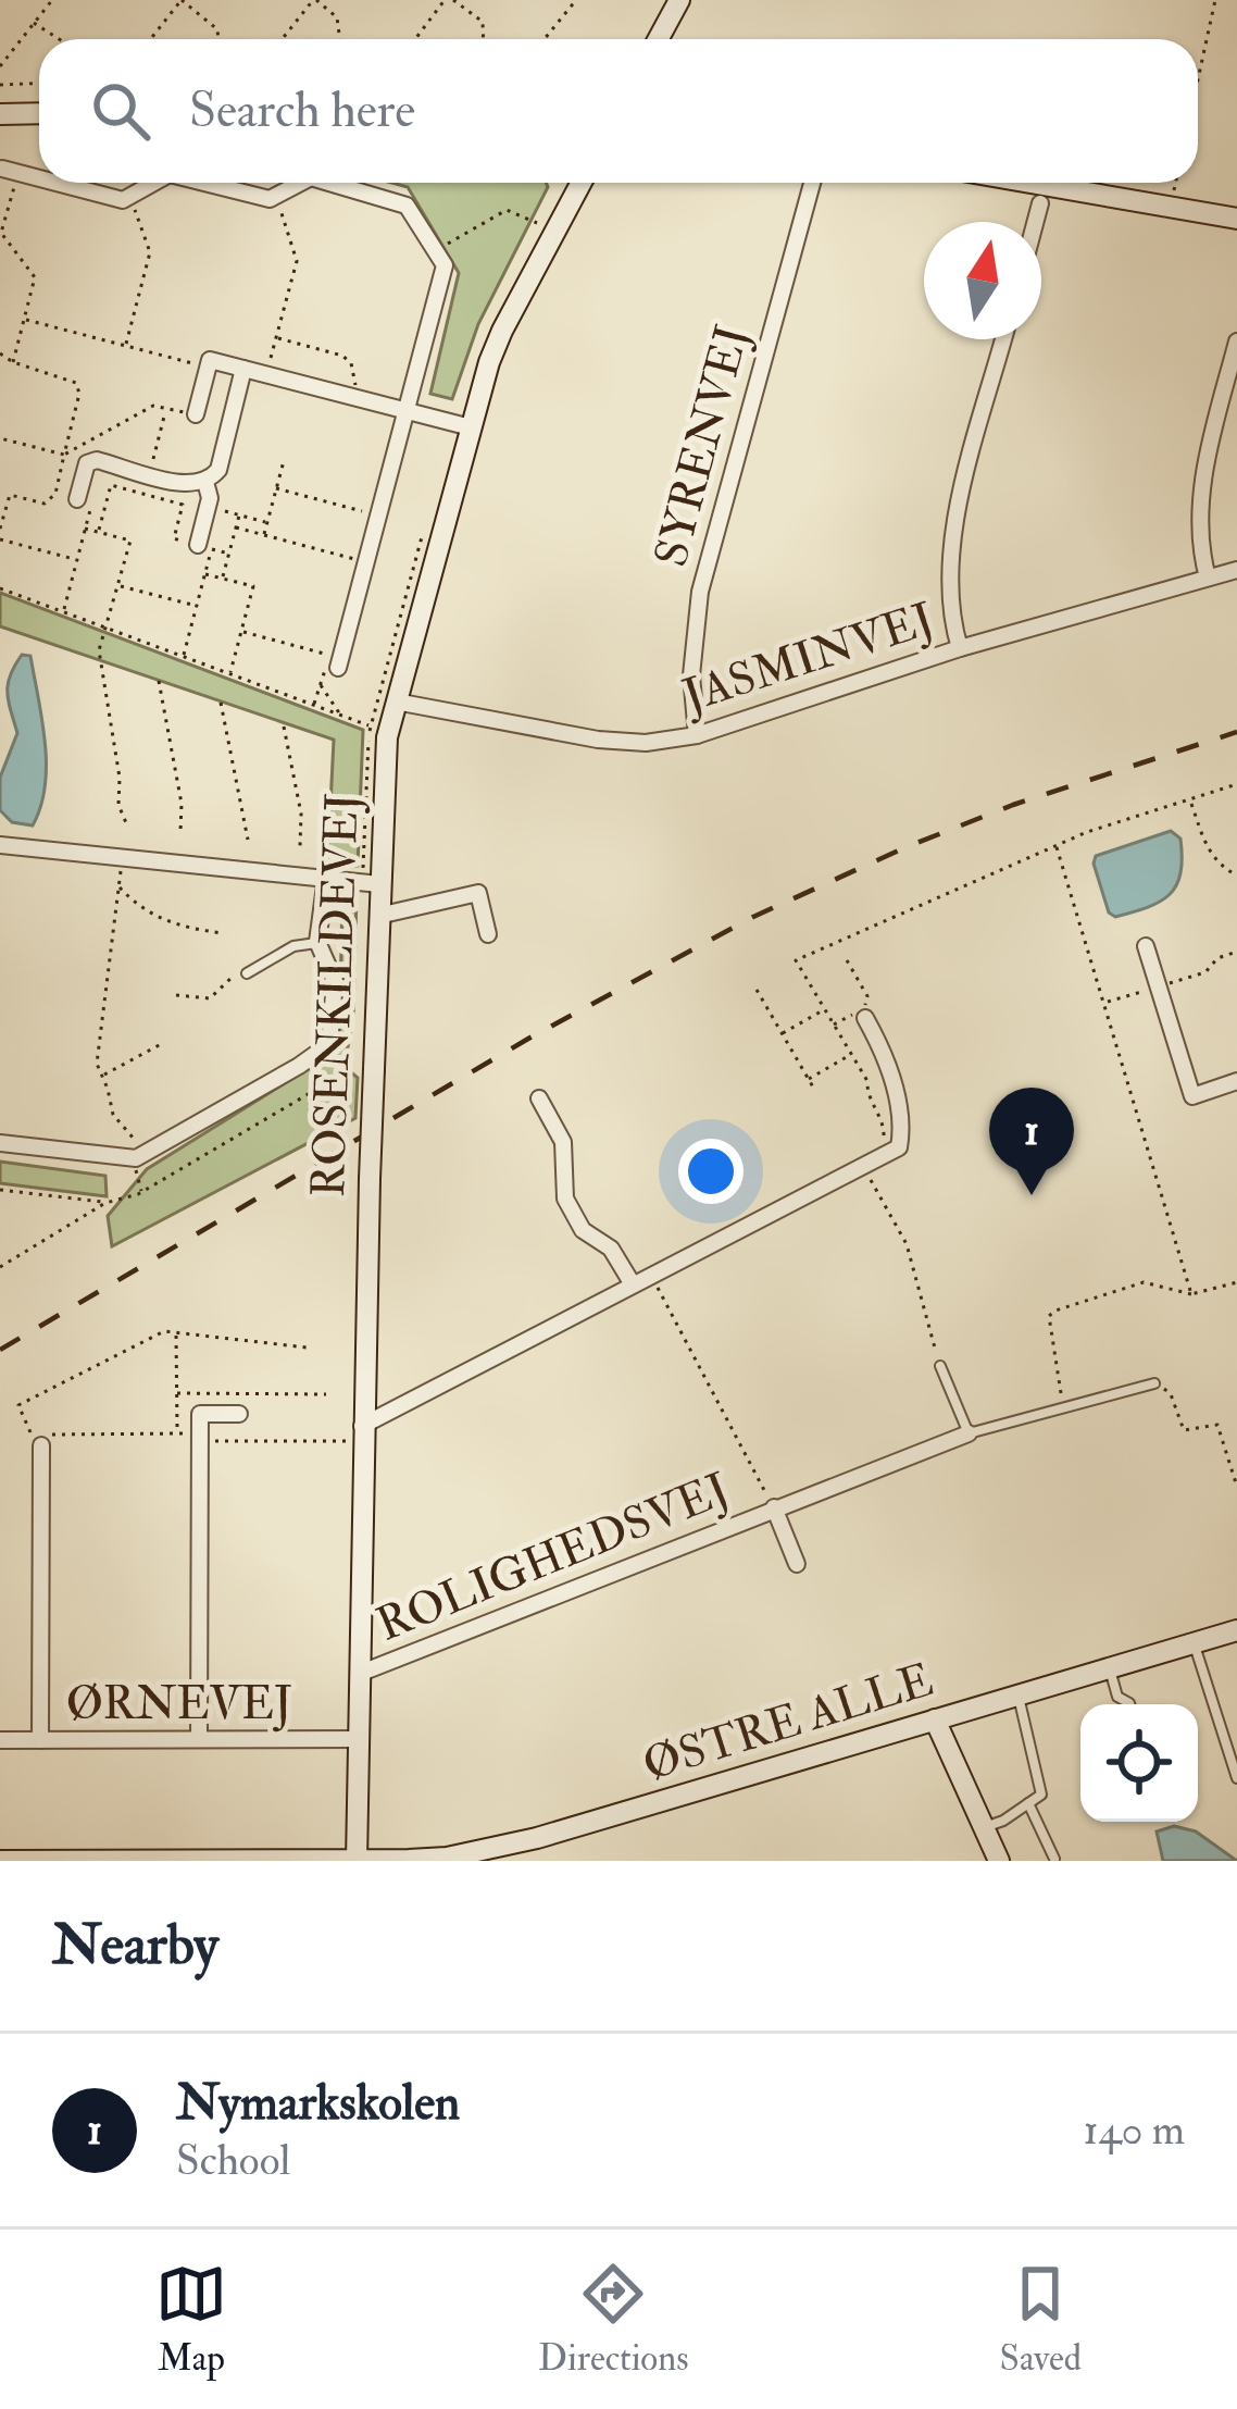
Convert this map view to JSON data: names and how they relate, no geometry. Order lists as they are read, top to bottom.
{
  "streets": {
    "street": [
      "SYRENVEJ",
      "JASMINVEJ",
      "ROSENKILDEVEJ",
      "ROLIGHEDSVEJ",
      "ØRNEVEJ",
      "ØSTRE ALLE"
    ]
  },
  "crossings": [
    ["SYRENVEJ", "JASMINVEJ"],
    ["JASMINVEJ", "ROSENKILDEVEJ"],
    ["ROSENKILDEVEJ", "ROLIGHEDSVEJ"],
    ["ROSENKILDEVEJ", "ØRNEVEJ"],
    ["ROSENKILDEVEJ", "ØSTRE ALLE"]
  ],
  "north": "top",
  "page": {
    "search": "Search here",
    "pins": "1",
    "heading": "Nearby",
    "list": [
      {
        "mark": "1",
        "name": "Nymarkskolen",
        "note": "School",
        "value": "140 m"
      }
    ],
    "nav": ["Map", "Directions", "Saved"]
  }
}
